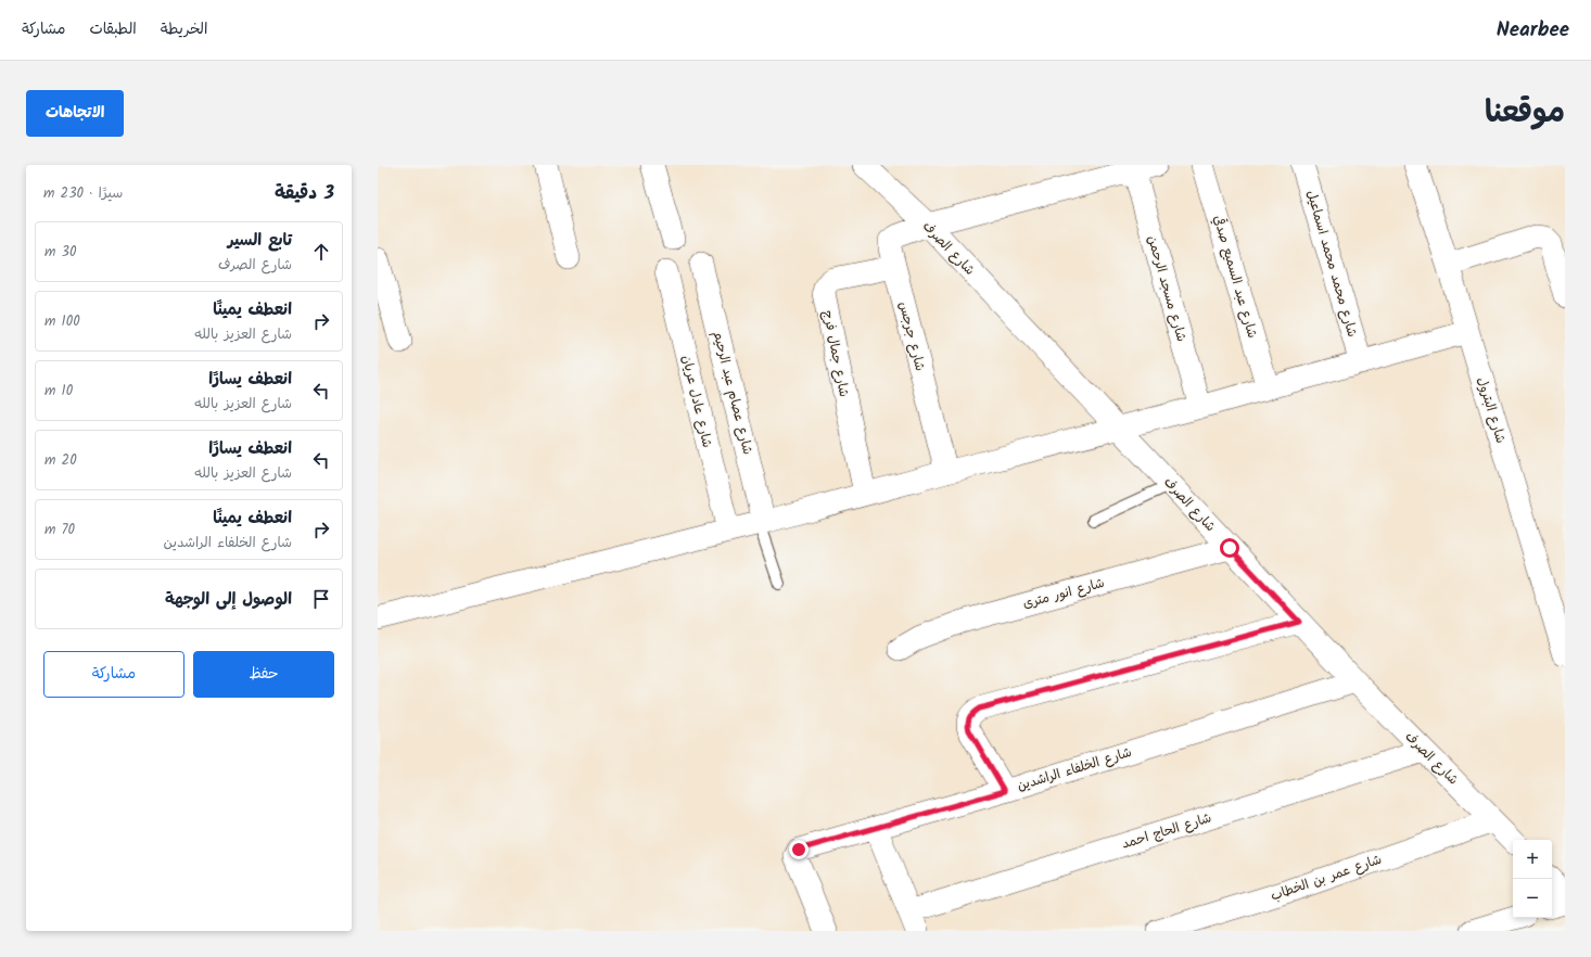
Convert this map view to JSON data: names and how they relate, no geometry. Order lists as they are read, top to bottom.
{
  "streets": {
    "street": [
      "شارع الصرف",
      "شارع محمد محمد اسماعيل",
      "شارع عبد السميع صدقي",
      "شارع مسجد الرحمن",
      "شارع جرجس",
      "شارع جمال فرج",
      "شارع عصام عبد الرحيم",
      "شارع عادل عريان",
      "شارع البترول",
      "شارع انور مترى",
      "شارع الخلفاء الراشدين",
      "شارع الحاج احمد",
      "شارع عمر بن الخطاب"
    ]
  },
  "crossings": [
    ["شارع الصرف", "شارع جرجس"],
    ["شارع الصرف", "شارع انور مترى"],
    ["شارع الصرف", "شارع الخلفاء الراشدين"],
    ["شارع الصرف", "شارع الحاج احمد"],
    ["شارع الصرف", "شارع عمر بن الخطاب"],
    ["شارع مسجد الرحمن", "شارع جرجس"],
    ["شارع جرجس", "شارع جمال فرج"]
  ],
  "page": {
    "header": "Nearbee",
    "nav": ["الخريطة", "الطبقات", "مشاركة"],
    "title": "موقعنا",
    "buttons": [
      "الاتجاهات",
      ["حفظ", "مشاركة"]
    ],
    "heading": ["3 دقيقة", "سيرًا · 230 m"],
    "list": [
      ["تابع السير", "شارع الصرف", "30 m"],
      ["انعطف يمينًا", "شارع العزيز بالله", "100 m"],
      ["انعطف يسارًا", "شارع العزيز بالله", "10 m"],
      ["انعطف يسارًا", "شارع العزيز بالله", "20 m"],
      ["انعطف يمينًا", "شارع الخلفاء الراشدين", "70 m"],
      "الوصول إلى الوجهة"
    ],
    "map_buttons": ["+", "−"]
  }
}
